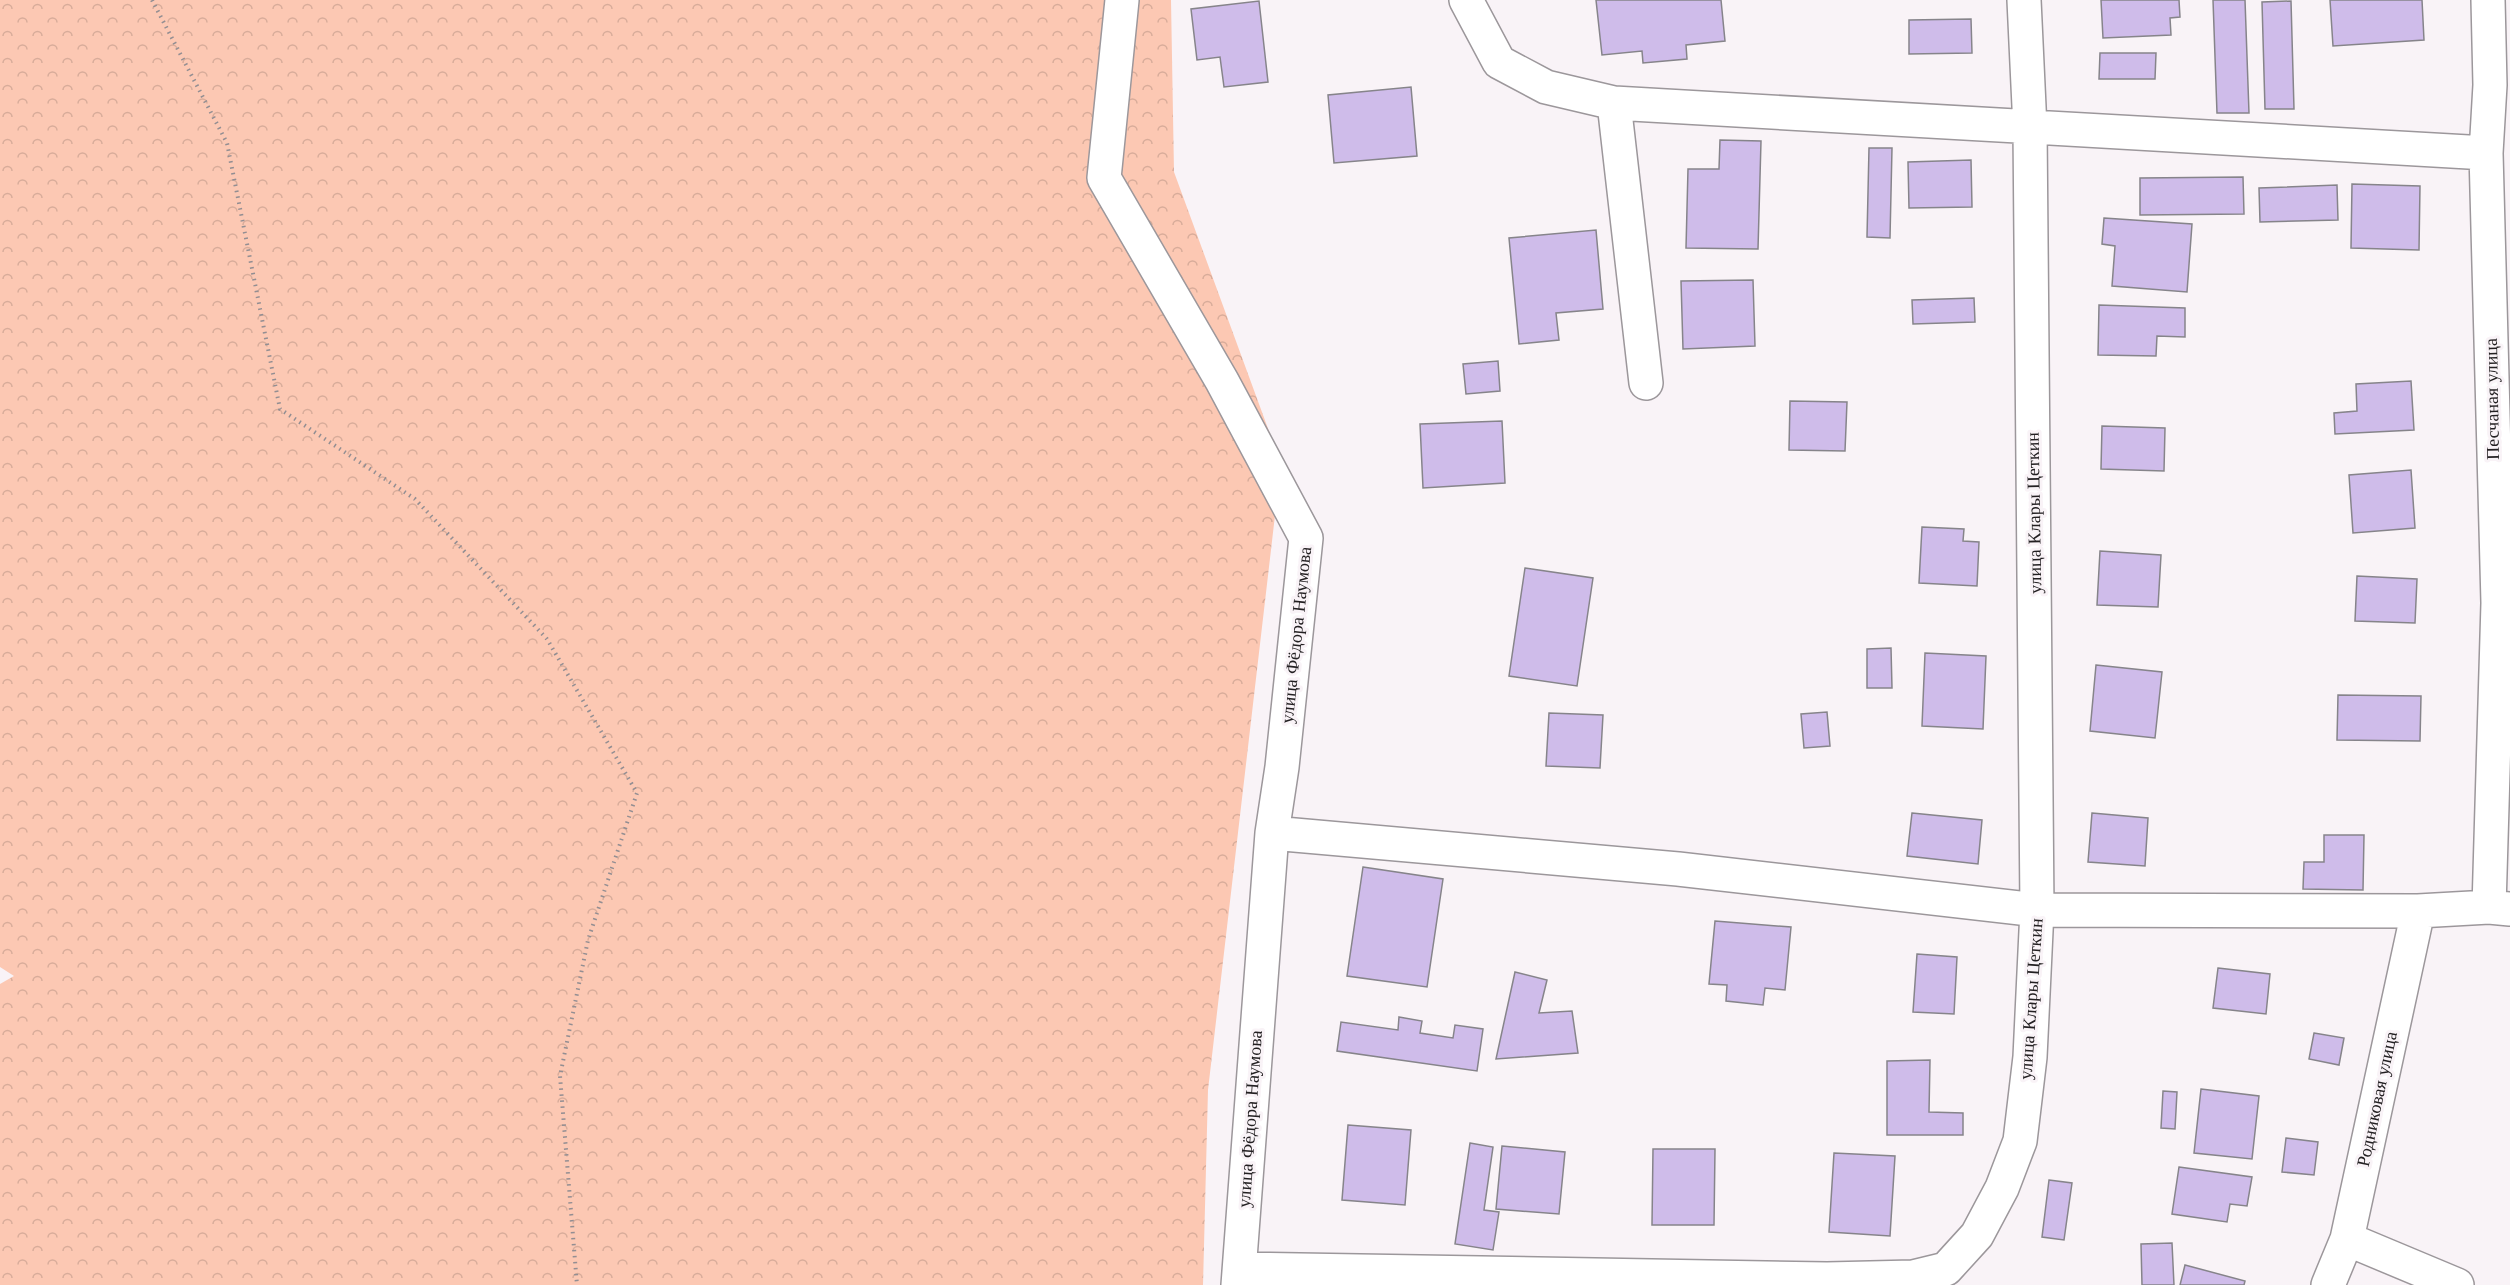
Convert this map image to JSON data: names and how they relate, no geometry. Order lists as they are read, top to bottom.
{
  "streets": {
    "street": [
      "Песчаная улица",
      "улица Клары Цеткин",
      "улица Фёдора Наумова",
      "Родниковая улица"
    ]
  },
  "crossings": [
    ["улица Клары Цеткин", "улица Фёдора Наумова"]
  ]
}
